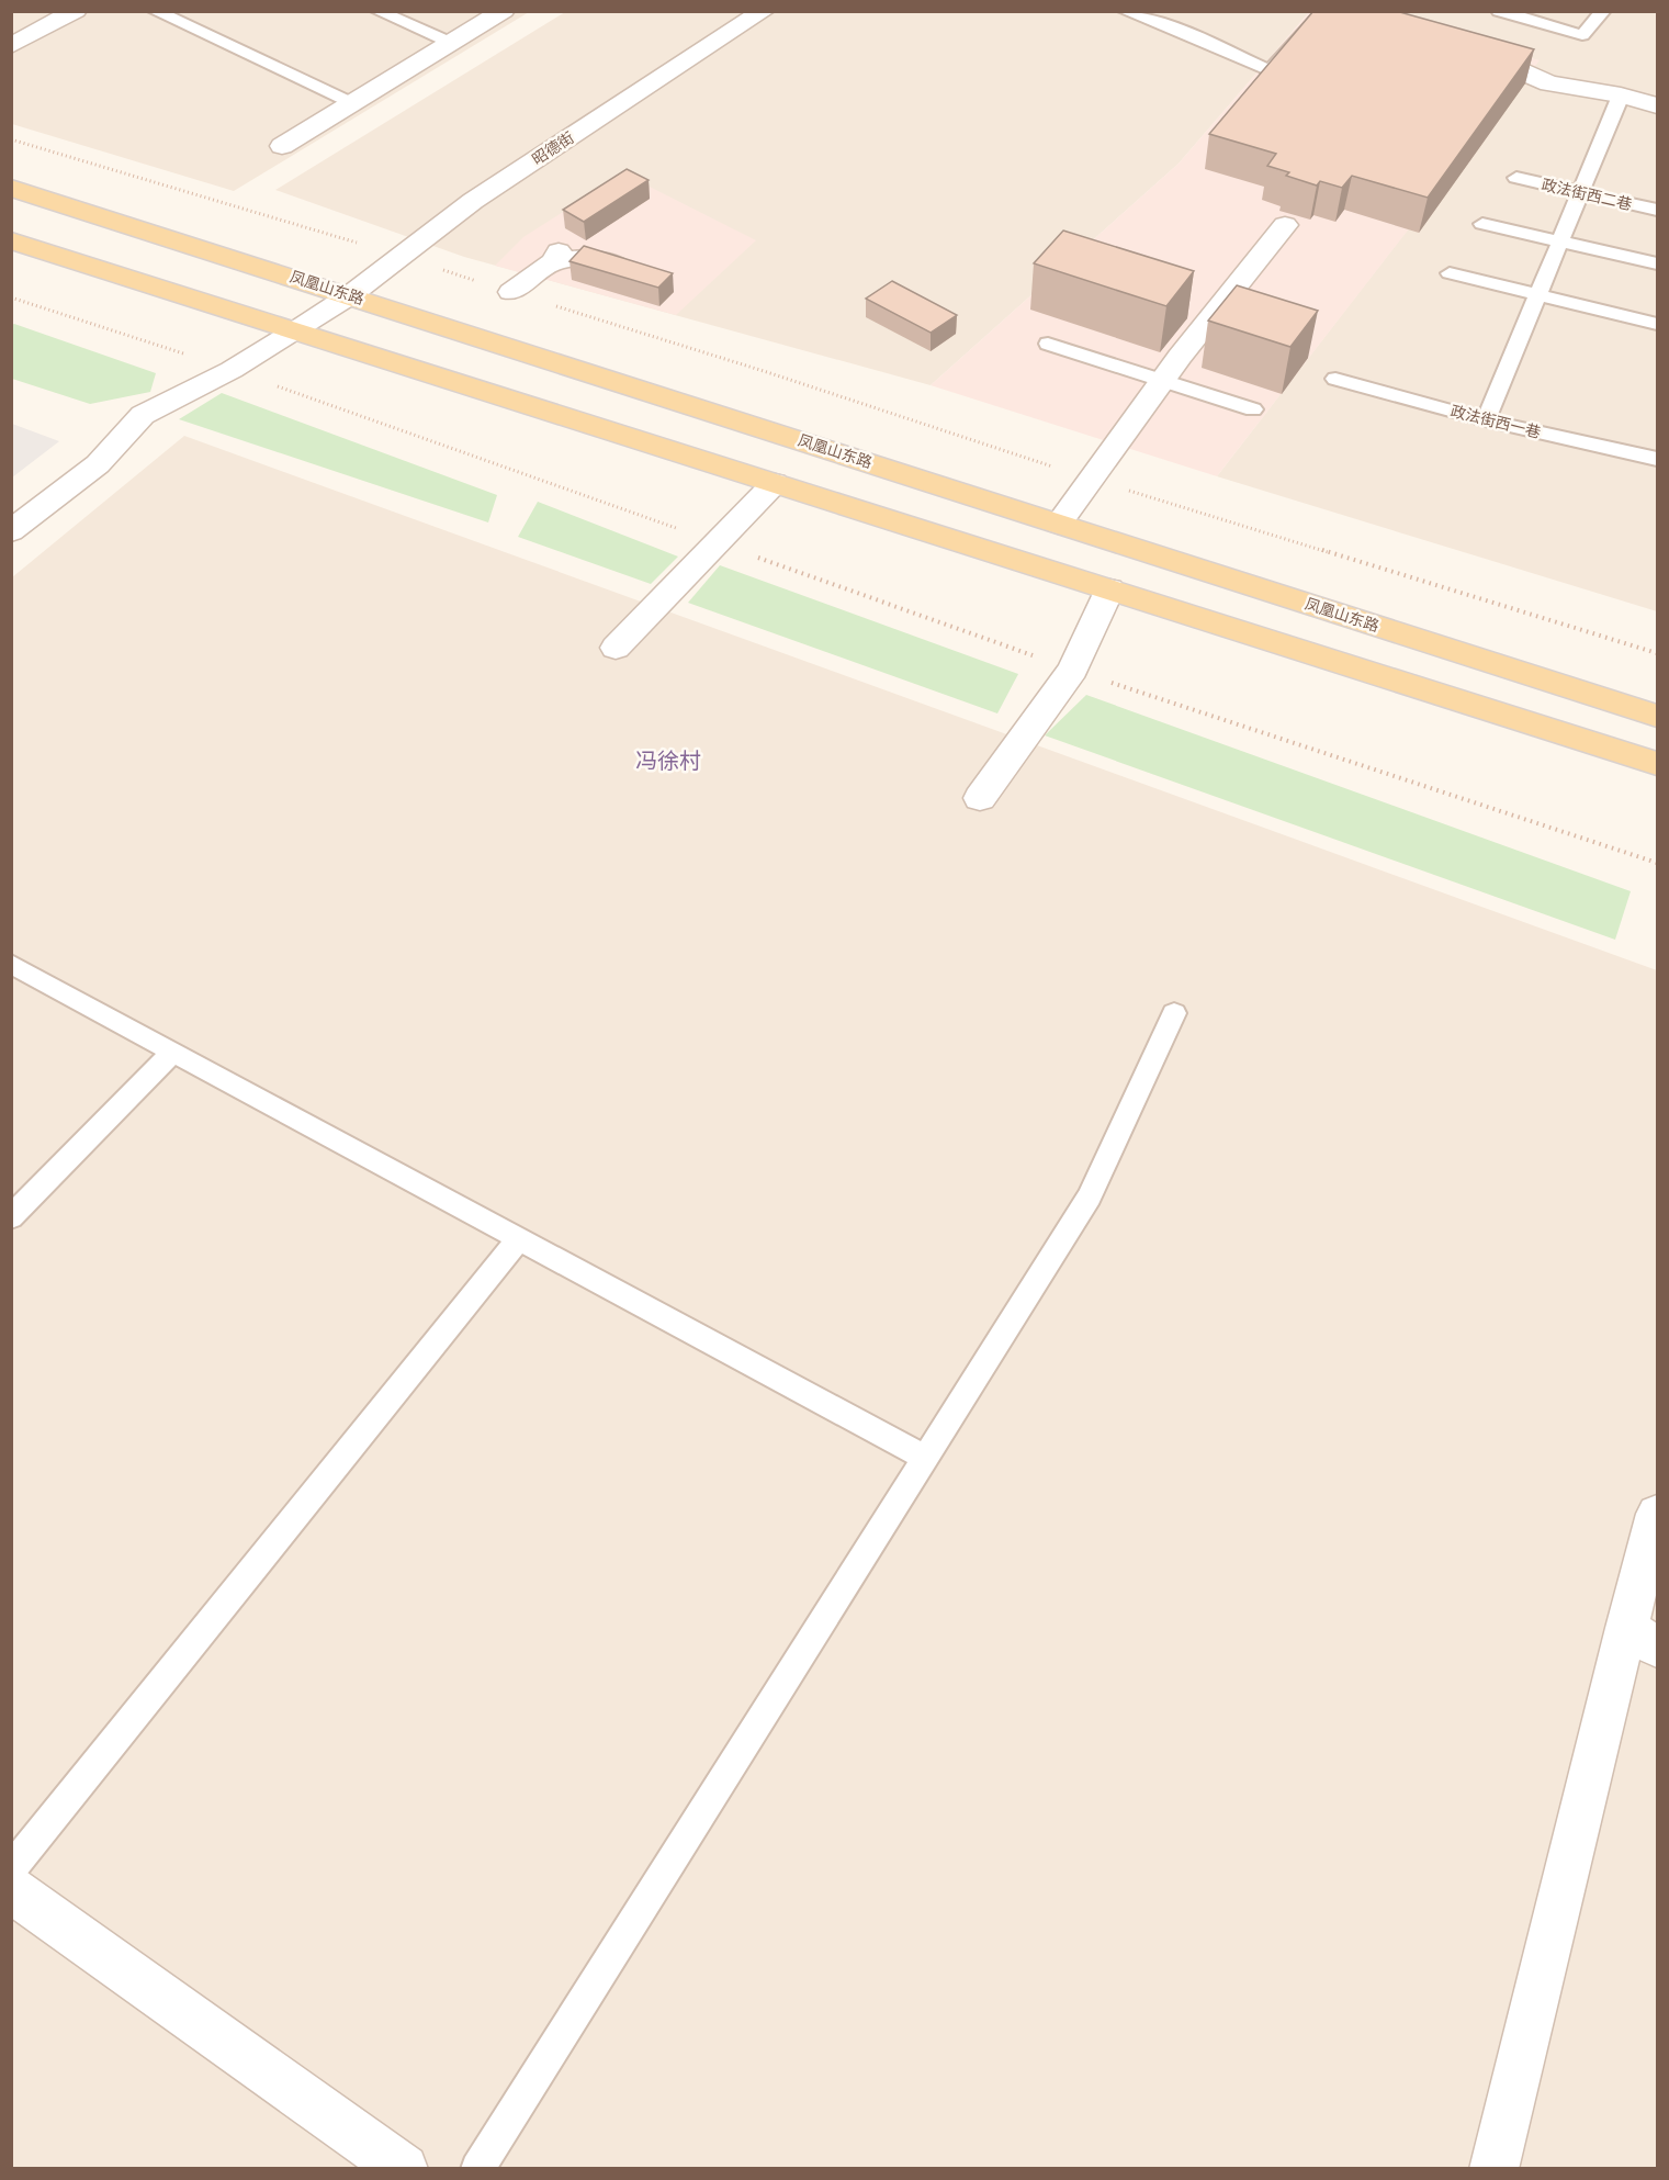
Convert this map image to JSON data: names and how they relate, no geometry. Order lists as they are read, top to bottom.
{
  "streets": {
    "main road": ["凤凰山东路"],
    "street": ["昭德街"],
    "lane": ["政法街西二巷", "政法街西一巷"]
  },
  "crossings": [
    ["昭德街", "凤凰山东路"]
  ],
  "districts": ["冯徐村"]
}
